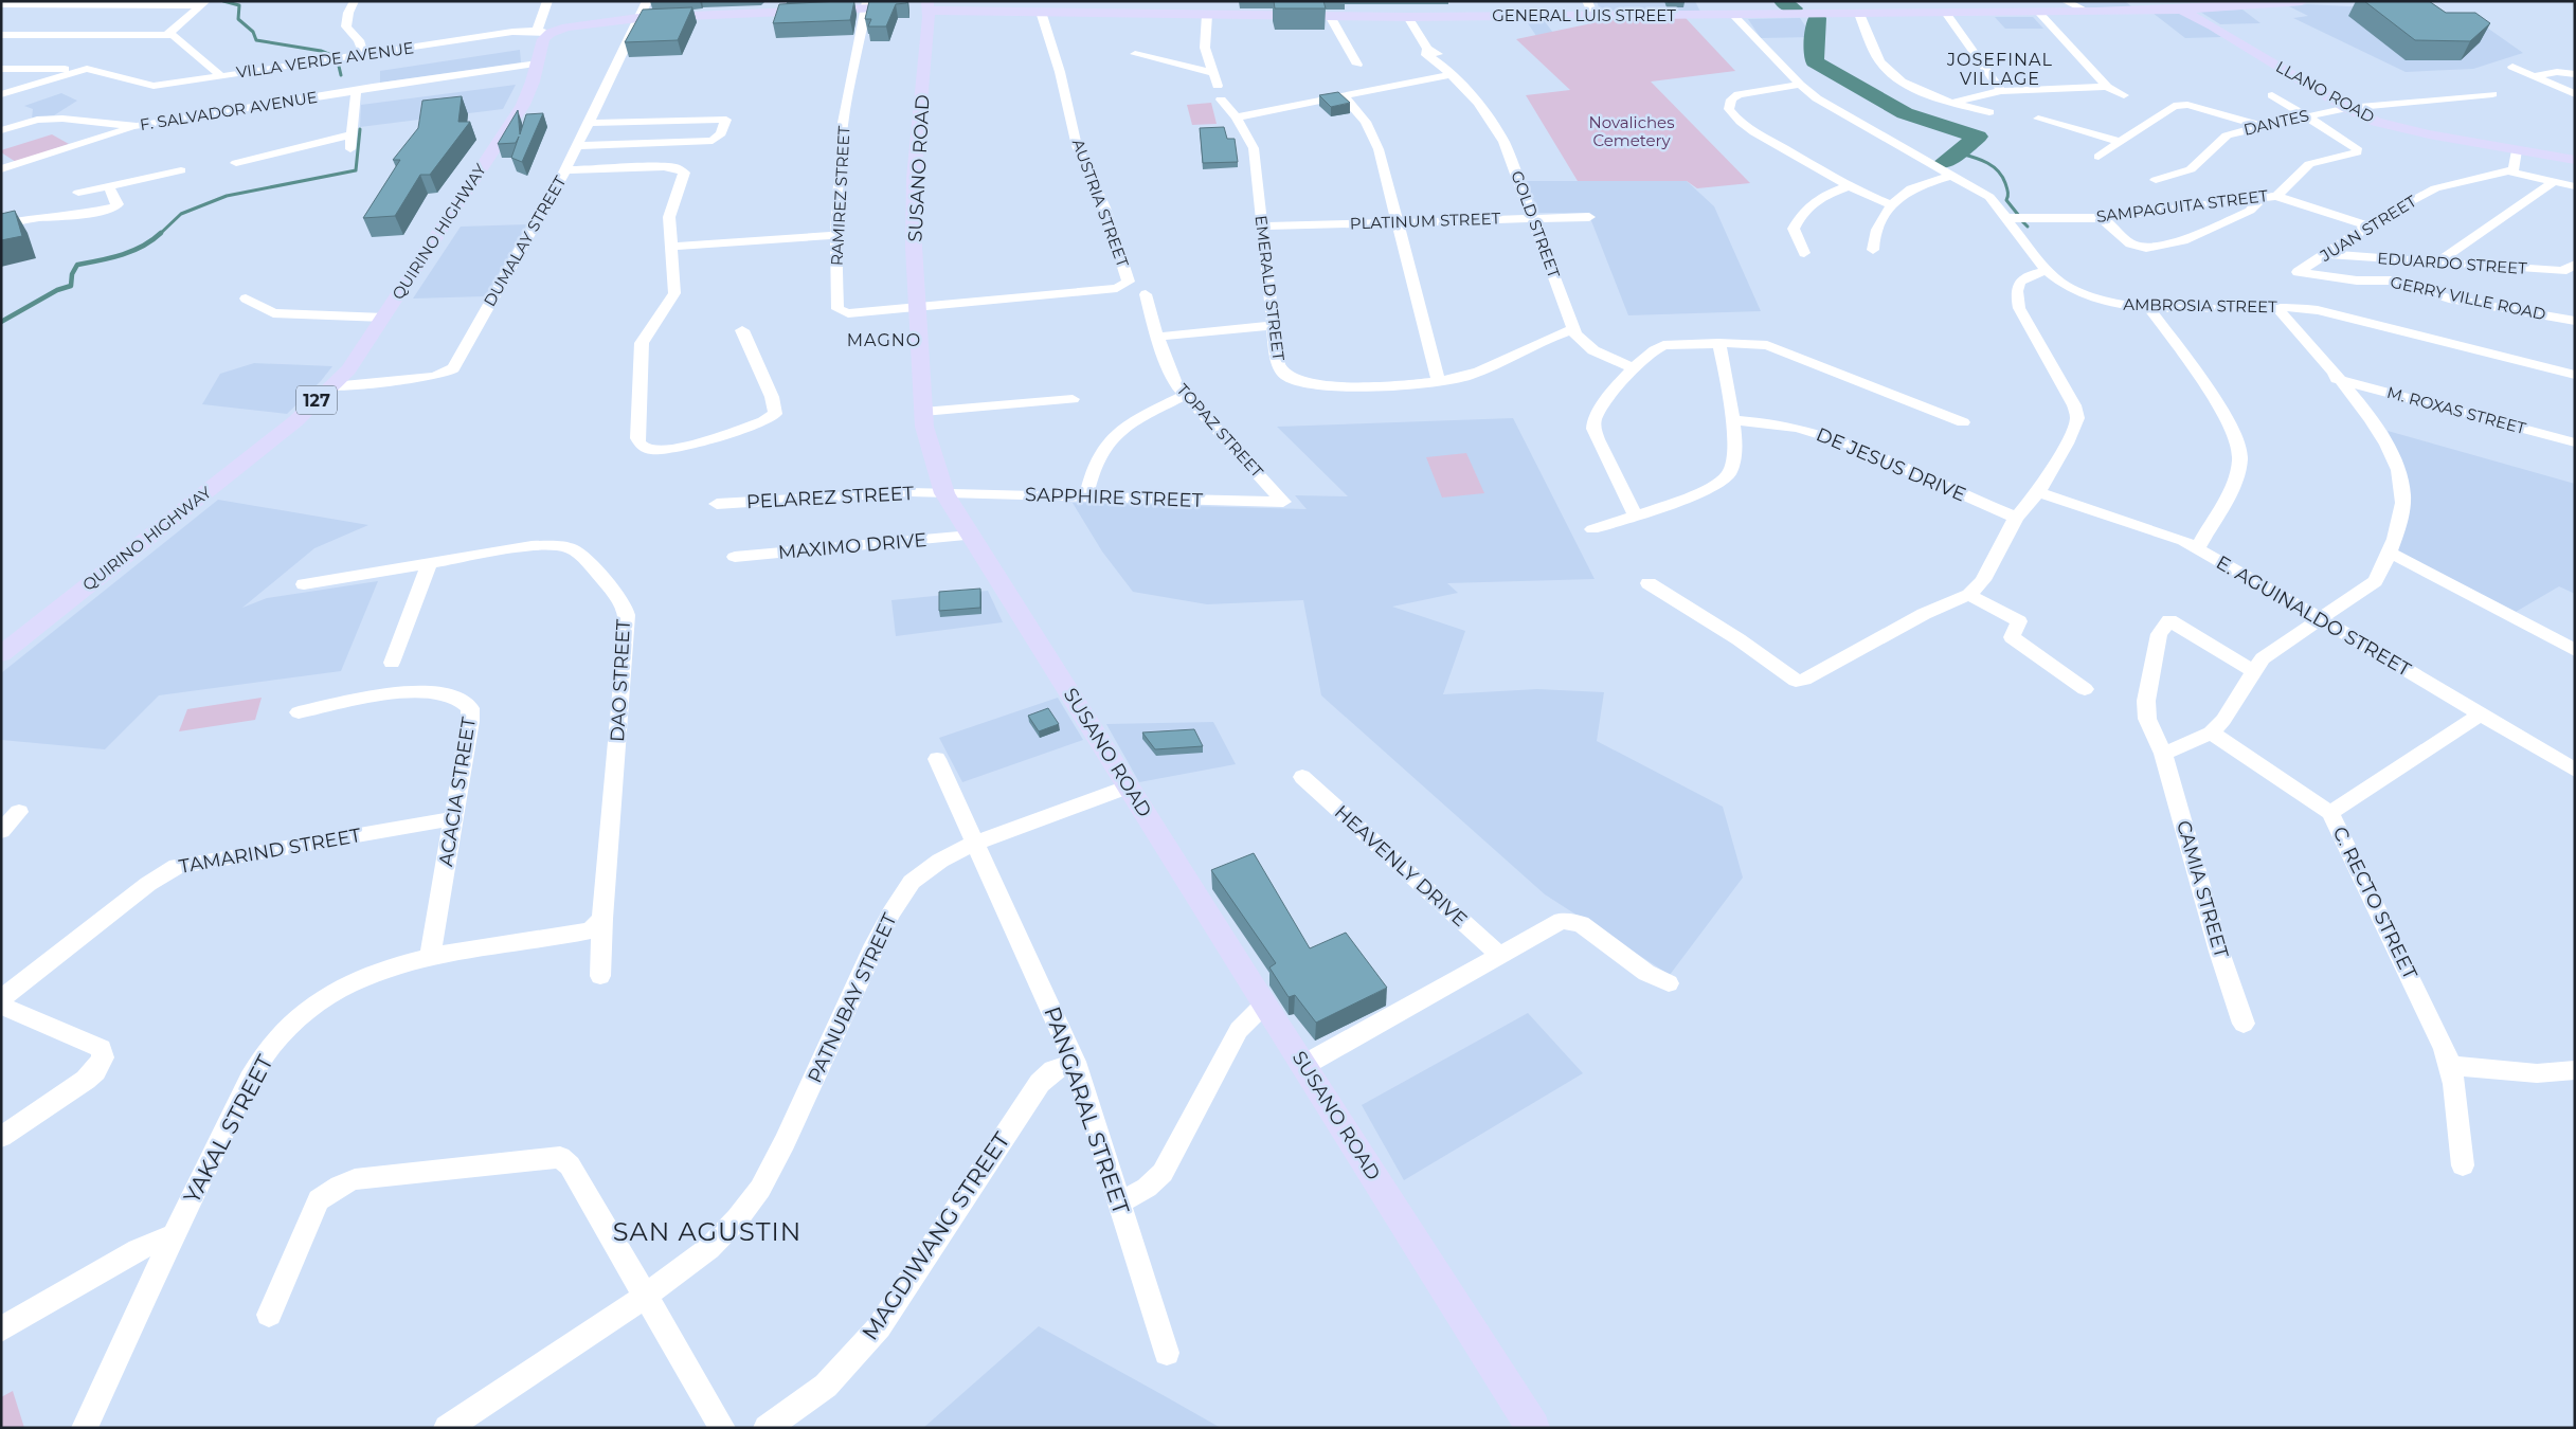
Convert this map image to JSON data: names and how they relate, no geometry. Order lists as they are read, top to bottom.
{
  "streets": {
    "main road": [
      "GENERAL LUIS STREET",
      "LLANO ROAD",
      "SUSANO ROAD",
      "QUIRINO HIGHWAY",
      "127"
    ],
    "street": [
      "VILLA VERDE AVENUE",
      "F. SALVADOR AVENUE",
      "DANTES",
      "RAMIREZ STREET",
      "AUSTRIA STREET",
      "SAMPAGUITA STREET",
      "PLATINUM STREET",
      "GOLD STREET",
      "JUAN STREET",
      "DUMALAY STREET",
      "EDUARDO STREET",
      "EMERALD STREET",
      "GERRY VILLE ROAD",
      "AMBROSIA STREET",
      "M. ROXAS STREET",
      "TOPAZ STREET",
      "DE JESUS DRIVE",
      "PELAREZ STREET",
      "SAPPHIRE STREET",
      "MAXIMO DRIVE",
      "E. AGUINALDO STREET",
      "DAO STREET",
      "ACACIA STREET",
      "TAMARIND STREET",
      "HEAVENLY DRIVE",
      "CAMIA STREET",
      "C. RECTO STREET",
      "PATNUBAY STREET",
      "PANGARAL STREET",
      "YAKAL STREET",
      "MAGDIWANG STREET"
    ]
  },
  "crossings": [
    ["GENERAL LUIS STREET", "LLANO ROAD"],
    ["GENERAL LUIS STREET", "SUSANO ROAD"],
    ["GENERAL LUIS STREET", "AUSTRIA STREET"],
    ["GENERAL LUIS STREET", "GOLD STREET"],
    ["GENERAL LUIS STREET", "AMBROSIA STREET"],
    ["VILLA VERDE AVENUE", "QUIRINO HIGHWAY"],
    ["LLANO ROAD", "DANTES"],
    ["F. SALVADOR AVENUE", "QUIRINO HIGHWAY"],
    ["DANTES", "SAMPAGUITA STREET"],
    ["SUSANO ROAD", "RAMIREZ STREET"],
    ["SUSANO ROAD", "AUSTRIA STREET"],
    ["SUSANO ROAD", "PELAREZ STREET"],
    ["SUSANO ROAD", "SAPPHIRE STREET"],
    ["SUSANO ROAD", "MAXIMO DRIVE"],
    ["SUSANO ROAD", "PATNUBAY STREET"],
    ["RAMIREZ STREET", "AUSTRIA STREET"],
    ["SAMPAGUITA STREET", "AMBROSIA STREET"],
    ["PLATINUM STREET", "GOLD STREET"],
    ["PLATINUM STREET", "EMERALD STREET"],
    ["GOLD STREET", "EMERALD STREET"],
    ["GOLD STREET", "DE JESUS DRIVE"],
    ["JUAN STREET", "EDUARDO STREET"],
    ["JUAN STREET", "GERRY VILLE ROAD"],
    ["QUIRINO HIGHWAY", "DUMALAY STREET"],
    ["TOPAZ STREET", "SAPPHIRE STREET"],
    ["PELAREZ STREET", "SAPPHIRE STREET"],
    ["E. AGUINALDO STREET", "C. RECTO STREET"],
    ["DAO STREET", "YAKAL STREET"],
    ["ACACIA STREET", "TAMARIND STREET"],
    ["ACACIA STREET", "YAKAL STREET"],
    ["PATNUBAY STREET", "PANGARAL STREET"],
    ["PANGARAL STREET", "MAGDIWANG STREET"]
  ],
  "districts": ["JOSEFINAL VILLAGE", "MAGNO", "SAN AGUSTIN"],
  "parks": ["Novaliches Cemetery"]
}
